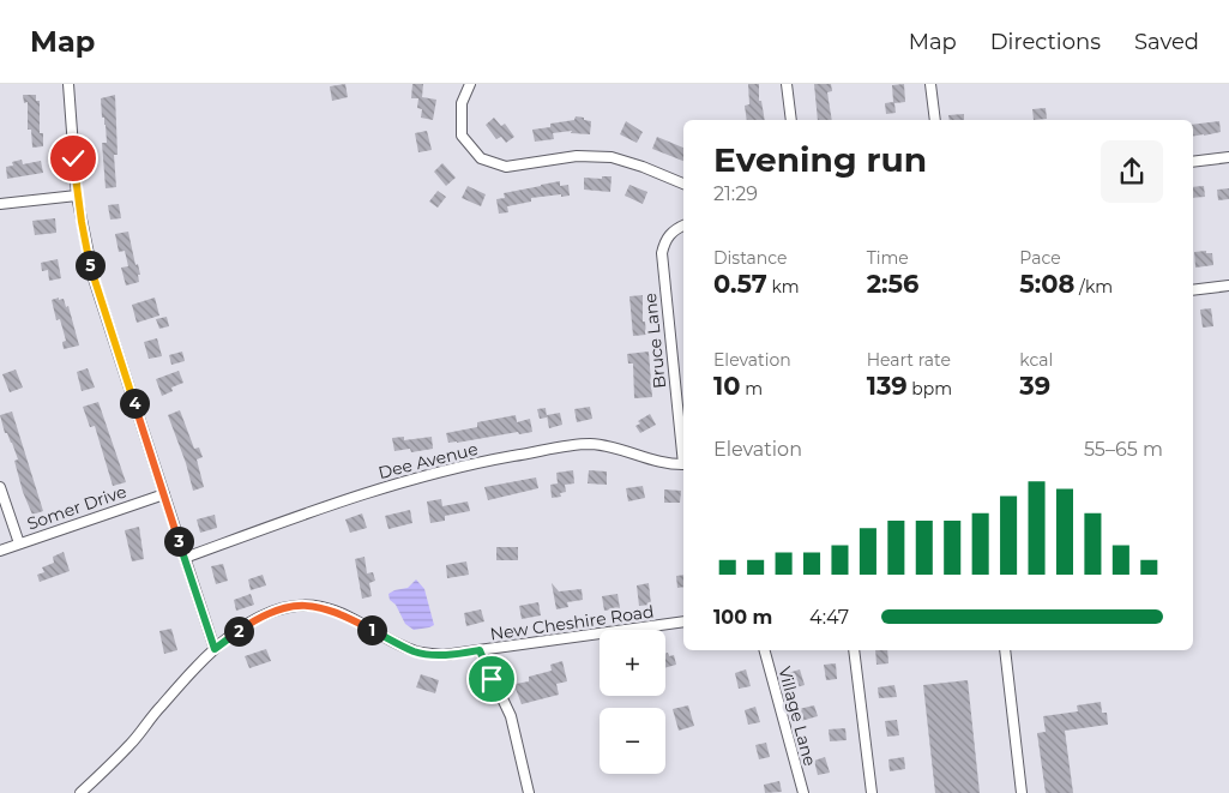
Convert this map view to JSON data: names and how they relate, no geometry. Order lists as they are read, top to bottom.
{
  "streets": {
    "street": [
      "Bruce Lane",
      "Dee Avenue",
      "Somer Drive",
      "New Cheshire Road",
      "Village Lane"
    ]
  },
  "page": {
    "header": "Map",
    "nav": ["Map", "Directions", "Saved"],
    "heading": ["Evening run", "21:29"],
    "stats": [
      ["Distance", "0.57 km"],
      ["Time", "2:56"],
      ["Pace", "5:08 /km"],
      ["Elevation", "10 m"],
      ["Heart rate", "139 bpm"],
      ["kcal", "39"]
    ],
    "pins": [
      "5",
      "4",
      "3",
      "1",
      "2"
    ],
    "chart": ["Elevation", "55–65 m"],
    "list": [
      {
        "name": "100 m",
        "note": "4:47"
      }
    ],
    "map_buttons": ["+", "−"]
  }
}
